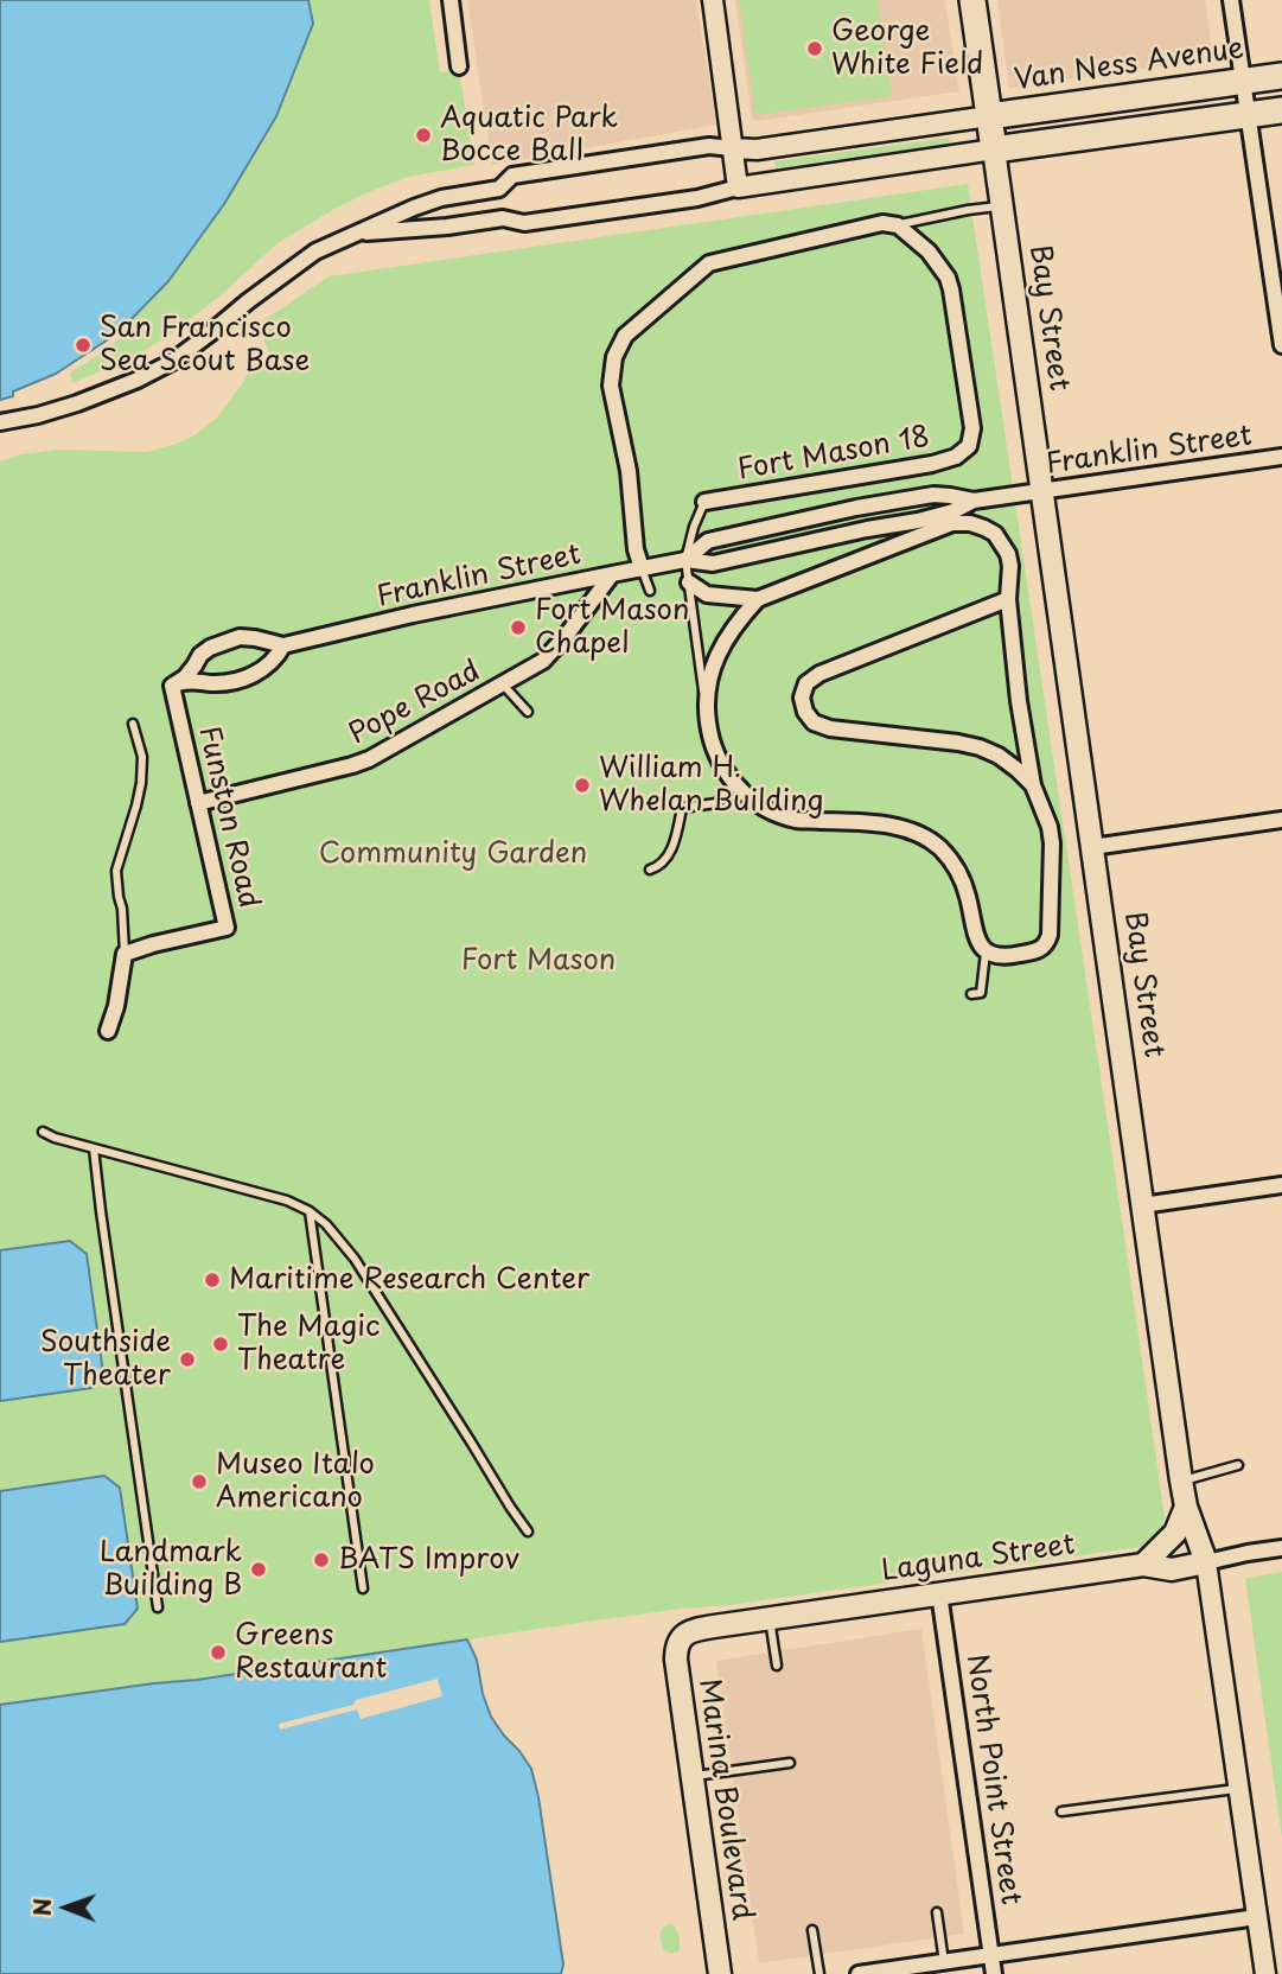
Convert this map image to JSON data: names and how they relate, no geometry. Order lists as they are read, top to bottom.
{
  "streets": {
    "main road": [
      "Van Ness Avenue",
      "Bay Street",
      "Laguna Street",
      "Marina Boulevard"
    ],
    "street": [
      "Franklin Street",
      "Fort Mason 18",
      "Pope Road",
      "Funston Road",
      "North Point Street"
    ]
  },
  "crossings": [
    ["Van Ness Avenue", "Bay Street"],
    ["Bay Street", "Franklin Street"],
    ["Bay Street", "Laguna Street"],
    ["Franklin Street", "Pope Road"],
    ["Franklin Street", "Funston Road"],
    ["Pope Road", "Funston Road"],
    ["Laguna Street", "North Point Street"],
    ["Laguna Street", "Marina Boulevard"]
  ],
  "parks": ["Community Garden", "Fort Mason"],
  "places": [
    "George White Field",
    "Aquatic Park Bocce Ball",
    "San Francisco Sea Scout Base",
    "Fort Mason Chapel",
    "William H. Whelan Building",
    "Maritime Research Center",
    "The Magic Theatre",
    "Southside Theater",
    "Museo Italo Americano",
    "BATS Improv",
    "Landmark Building B",
    "Greens Restaurant"
  ],
  "north": "left"
}
